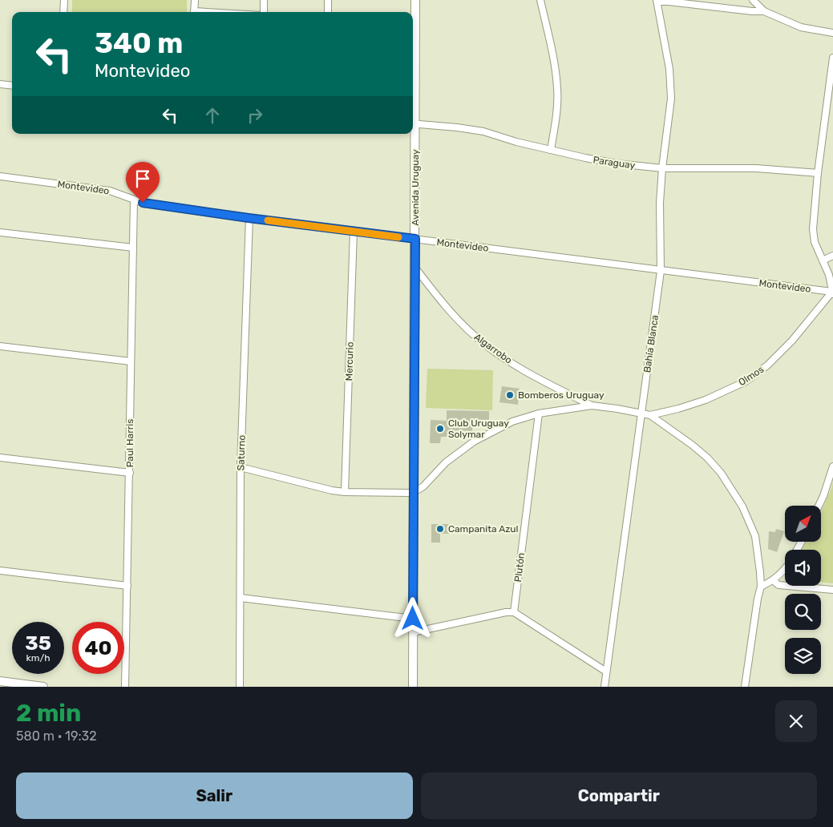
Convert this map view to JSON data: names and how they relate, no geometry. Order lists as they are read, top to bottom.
{
  "streets": {
    "street": [
      "Paraguay",
      "Montevideo",
      "Avenida Uruguay",
      "Bahía Blanca",
      "Algarrobo",
      "Mercurio",
      "Olmos",
      "Paul Harris",
      "Saturno",
      "Plutón"
    ]
  },
  "crossings": [
    ["Paraguay", "Bahía Blanca"],
    ["Montevideo", "Avenida Uruguay"],
    ["Montevideo", "Bahía Blanca"],
    ["Montevideo", "Mercurio"],
    ["Montevideo", "Olmos"],
    ["Montevideo", "Paul Harris"],
    ["Montevideo", "Saturno"],
    ["Avenida Uruguay", "Algarrobo"],
    ["Bahía Blanca", "Olmos"],
    ["Algarrobo", "Olmos"]
  ],
  "places": ["Bomberos Uruguay", "Club Uruguay Solymar", "Campanita Azul"],
  "north": "top right",
  "page": {
    "turn": ["340 m", "Montevideo"],
    "speed": "35 km/h",
    "limit": "40",
    "heading": ["2 min", "580 m · 19:32"],
    "buttons": ["Salir", "Compartir"]
  }
}
